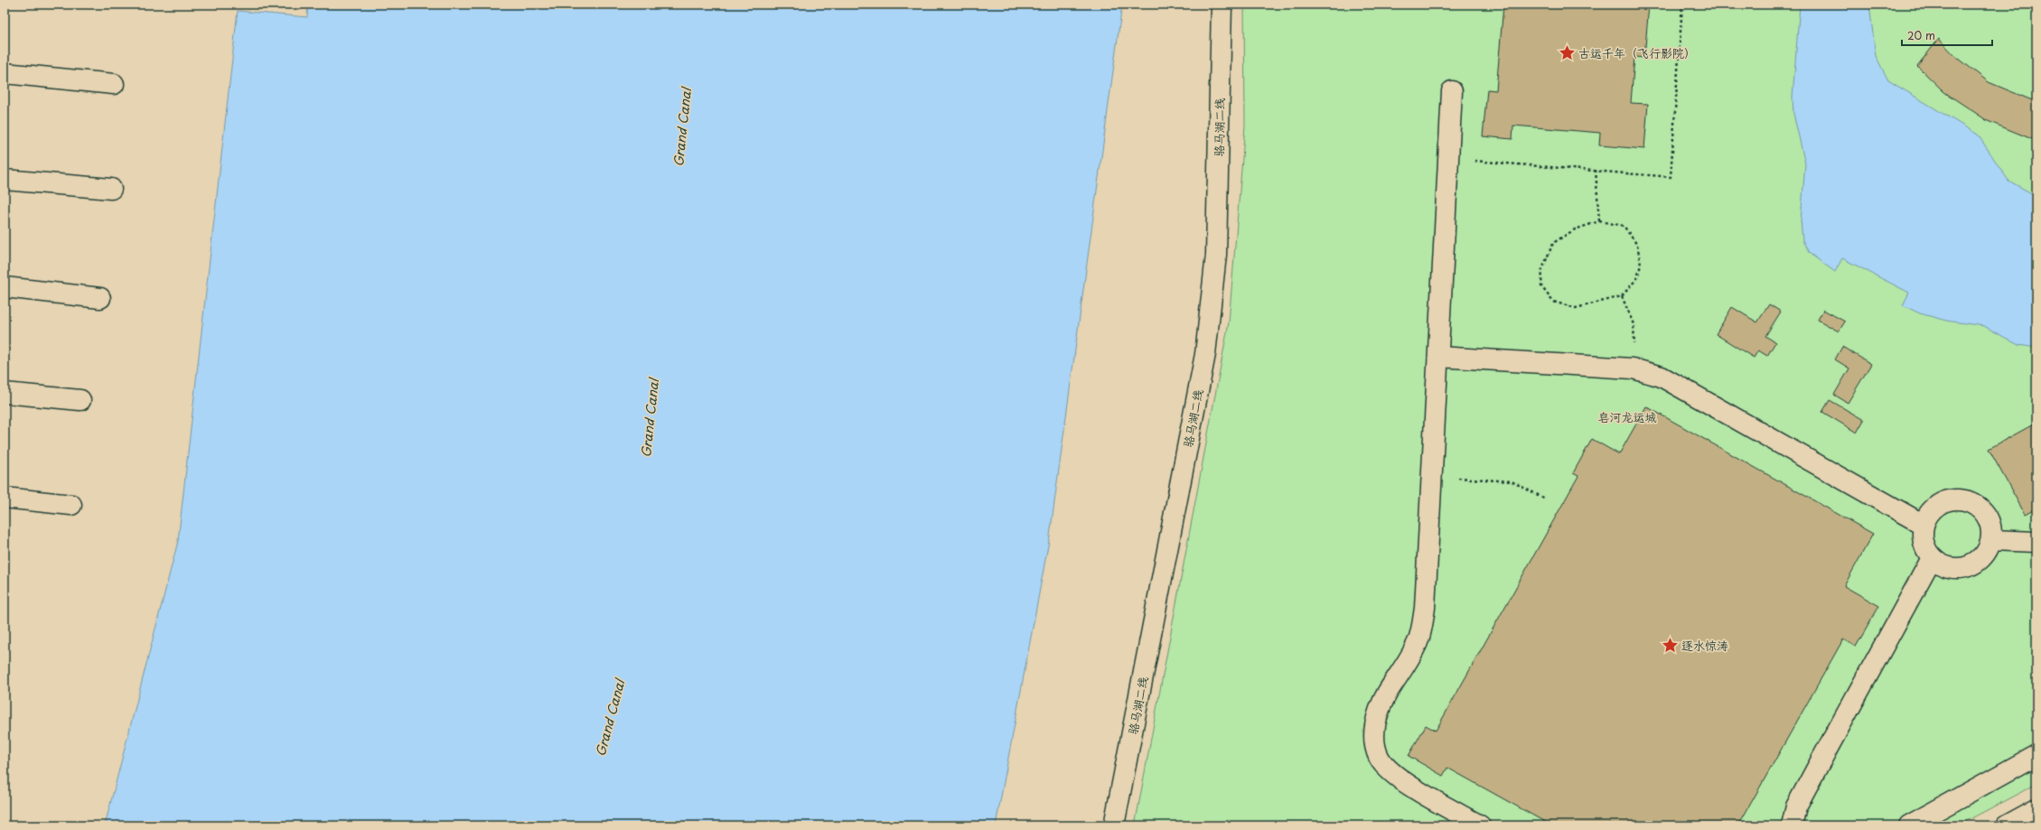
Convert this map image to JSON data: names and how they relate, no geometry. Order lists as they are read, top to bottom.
{
  "streets": {
    "street": ["骆马湖二线"]
  },
  "water": ["Grand Canal"],
  "parks": ["皂河龙运城"],
  "places": {
    "place": ["古运千年（飞行影院）", "逐水惊涛"]
  },
  "scale_bar": "20 m"
}
